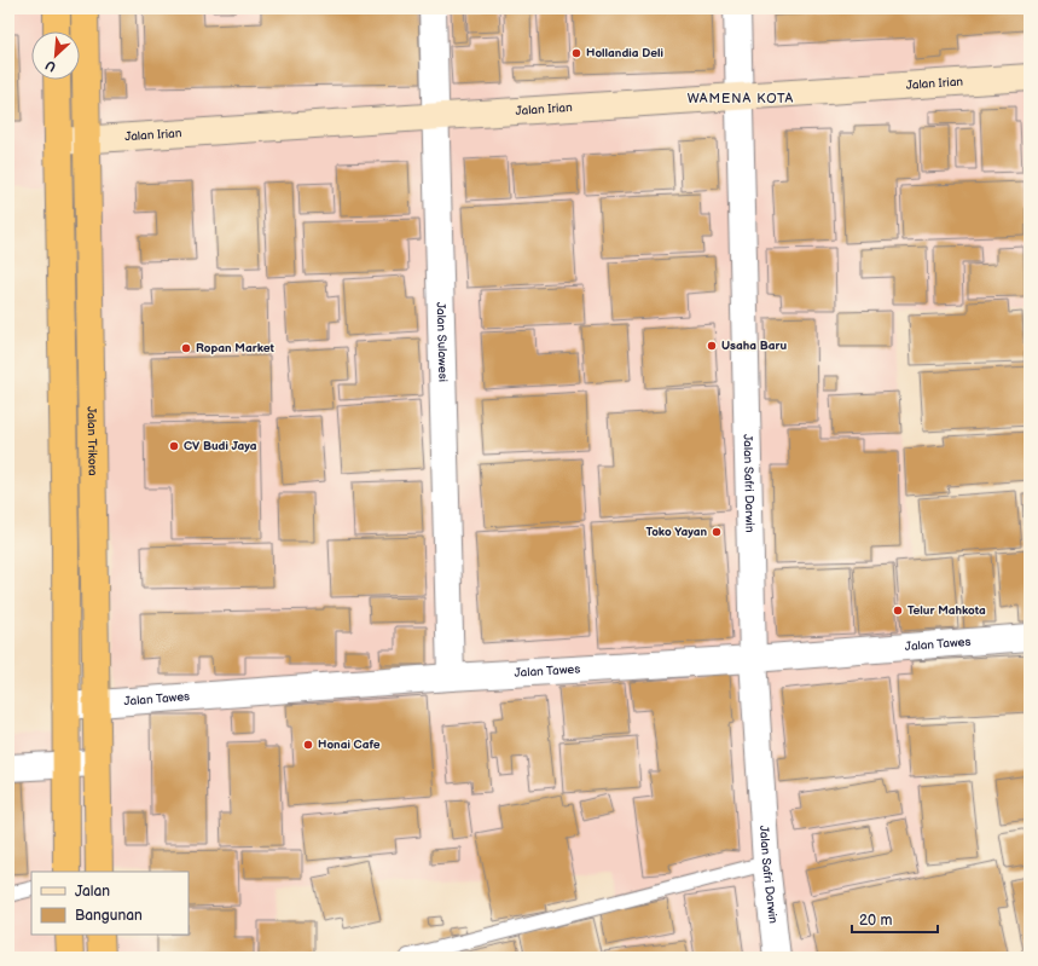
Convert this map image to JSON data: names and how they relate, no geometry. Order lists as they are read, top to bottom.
{
  "streets": {
    "highway": ["Jalan Trikora"],
    "main road": ["Jalan Irian"],
    "street": ["Jalan Sulawesi", "Jalan Safri Darwin", "Jalan Tawes"]
  },
  "crossings": [
    ["Jalan Irian", "Jalan Sulawesi"],
    ["Jalan Irian", "Jalan Trikora"],
    ["Jalan Irian", "Jalan Safri Darwin"],
    ["Jalan Sulawesi", "Jalan Tawes"],
    ["Jalan Trikora", "Jalan Tawes"],
    ["Jalan Safri Darwin", "Jalan Tawes"]
  ],
  "districts": ["WAMENA KOTA"],
  "places": [
    "Hollandia Deli",
    "Usaha Baru",
    "Ropan Market",
    "CV Budi Jaya",
    "Toko Yayan",
    "Telur Mahkota",
    "Honai Cafe"
  ],
  "legend": ["Jalan", "Bangunan"],
  "scale_bar": "20 m",
  "north": "bottom left"
}
